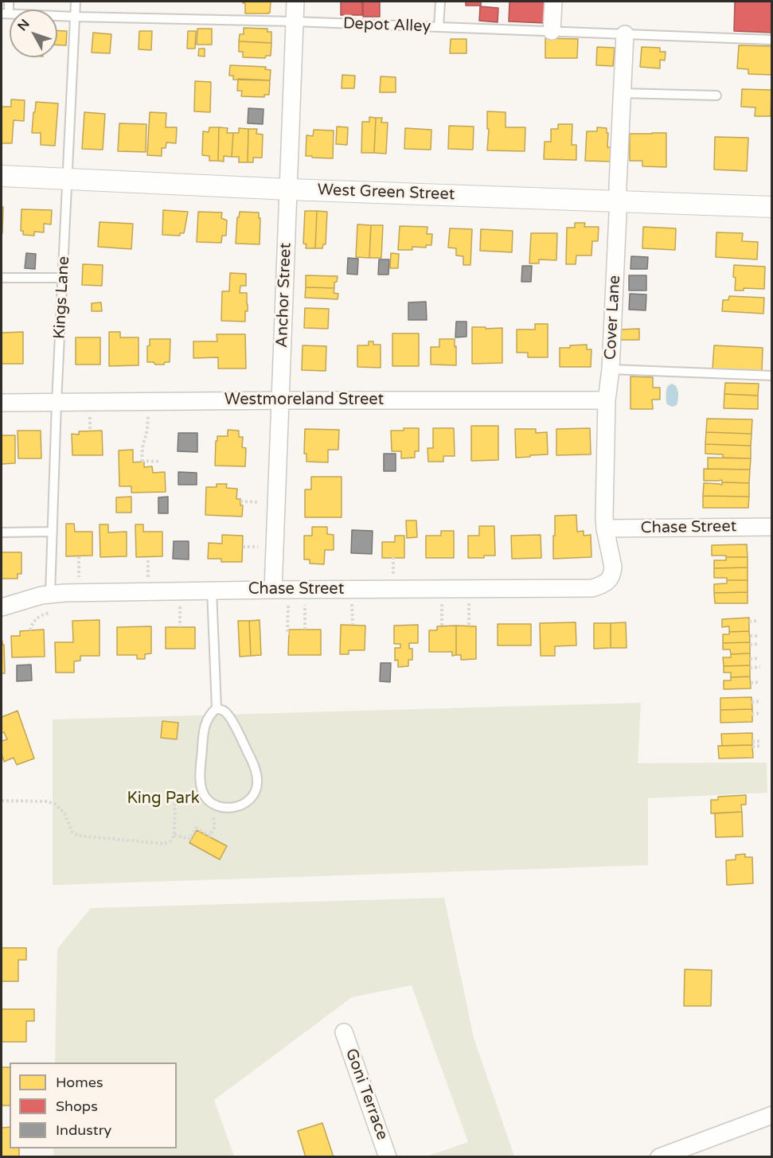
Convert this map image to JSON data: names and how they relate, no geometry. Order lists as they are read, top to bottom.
{
  "streets": {
    "street": [
      "West Green Street",
      "Anchor Street",
      "Cover Lane",
      "Westmoreland Street",
      "Chase Street",
      "Goni Terrace"
    ],
    "lane": ["Depot Alley", "Kings Lane"]
  },
  "crossings": [
    ["Depot Alley", "Anchor Street"],
    ["Depot Alley", "Kings Lane"],
    ["Depot Alley", "Cover Lane"],
    ["West Green Street", "Anchor Street"],
    ["West Green Street", "Kings Lane"],
    ["West Green Street", "Cover Lane"],
    ["Anchor Street", "Westmoreland Street"],
    ["Anchor Street", "Chase Street"],
    ["Kings Lane", "Westmoreland Street"],
    ["Kings Lane", "Chase Street"],
    ["Cover Lane", "Westmoreland Street"],
    ["Cover Lane", "Chase Street"]
  ],
  "parks": ["King Park"],
  "legend": ["Homes", "Shops", "Industry"],
  "north": "top left"
}
